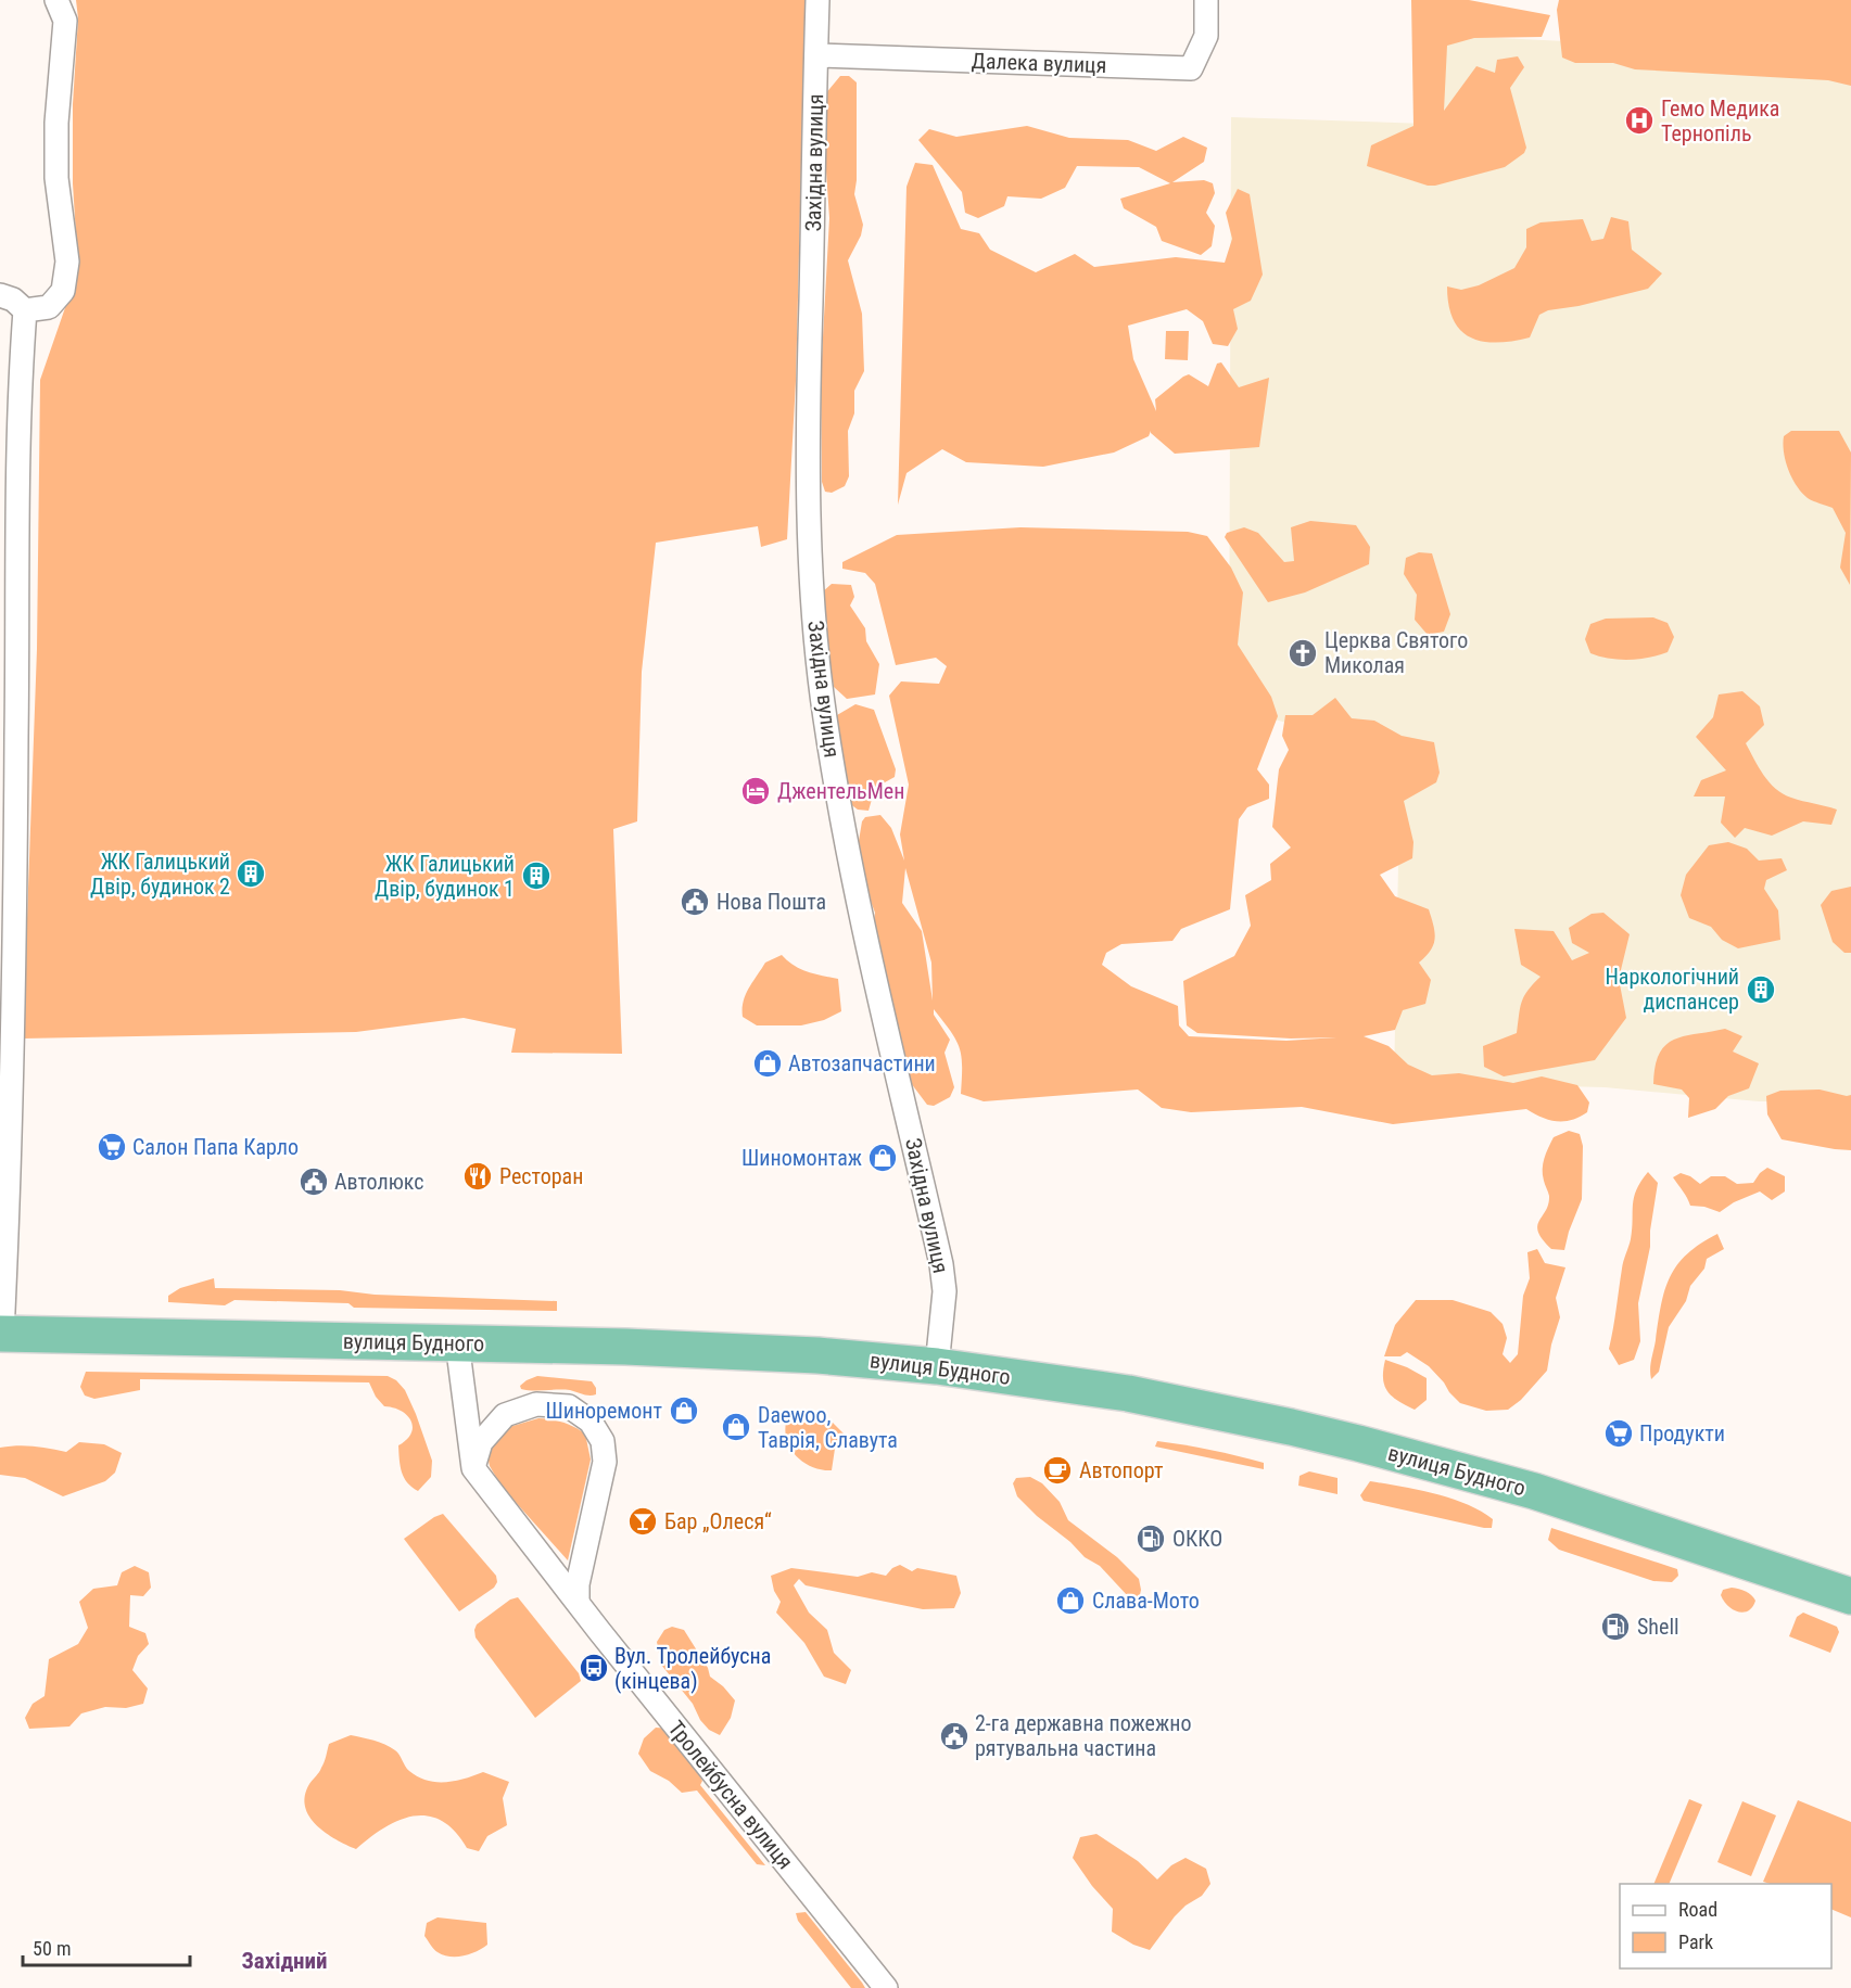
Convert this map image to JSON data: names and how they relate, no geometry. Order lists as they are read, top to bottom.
{
  "streets": {
    "highway": ["вулиця Будного"],
    "street": ["Далека вулиця", "Західна вулиця", "Тролейбусна вулиця"]
  },
  "crossings": [
    ["Далека вулиця", "Західна вулиця"],
    ["Західна вулиця", "вулиця Будного"]
  ],
  "districts": ["Західний"],
  "places": {
    "hospital": ["Гемо Медика Тернопіль"],
    "church": ["Церква Святого Миколая"],
    "hotel": ["ДжентельМен"],
    "building": ["ЖК Галицький Двір, будинок 2", "ЖК Галицький Двір, будинок 1", "Наркологічний диспансер"],
    "public building": ["Нова Пошта", "Автолюкс", "2-га державна пожежно рятувальна частина"],
    "shop": [
      "Автозапчастини",
      "Шиномонтаж",
      "Шиноремонт",
      "Daewoo, Таврія, Славута",
      "Слава-Мото"
    ],
    "supermarket": ["Салон Папа Карло", "Продукти"],
    "restaurant": ["Ресторан"],
    "cafe": ["Автопорт"],
    "bar": ["Бар „Олеся“"],
    "fuel station": ["ОККО", "Shell"],
    "bus stop": ["Вул. Тролейбусна (кінцева)"]
  },
  "legend": ["Road", "Park"],
  "scale_bar": "50 m"
}
